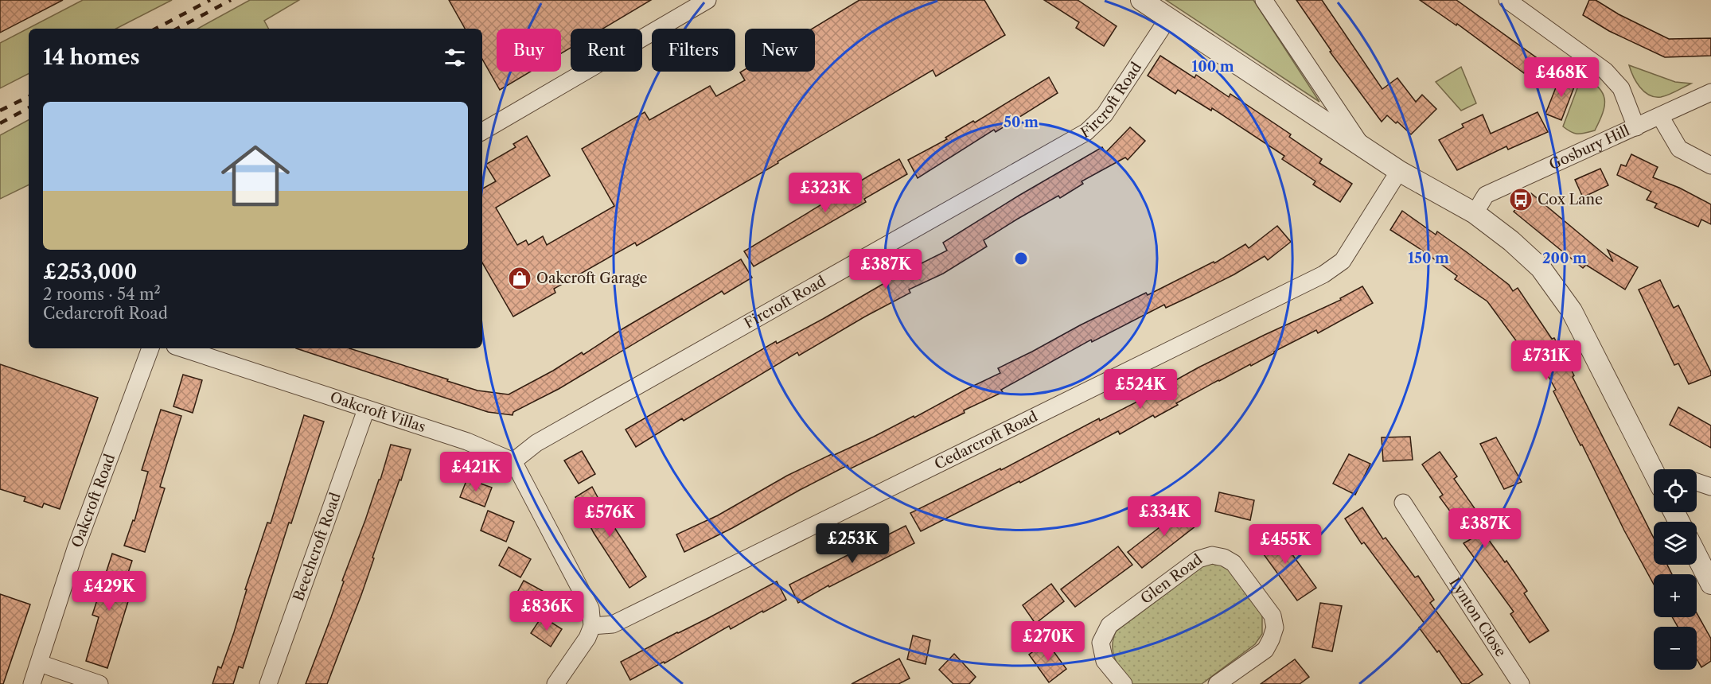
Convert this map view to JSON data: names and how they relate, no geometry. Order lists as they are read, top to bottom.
{
  "streets": {
    "street": [
      "Fircroft Road",
      "Gosbury Hill",
      "Oakcroft Villas",
      "Cedarcroft Road",
      "Oakcroft Road",
      "Beechcroft Road",
      "Glen Road",
      "Lynton Close"
    ]
  },
  "crossings": [
    ["Fircroft Road", "Oakcroft Villas"],
    ["Oakcroft Villas", "Beechcroft Road"]
  ],
  "places": {
    "bus stop": ["Cox Lane"],
    "shop": ["Oakcroft Garage"]
  },
  "page": {
    "chip": [
      "Buy",
      "Rent",
      "Filters",
      "New"
    ],
    "heading": "14 homes",
    "price": [
      "£468K",
      "£323K",
      "£387K",
      "£731K",
      "£524K",
      "£421K",
      "£334K",
      "£576K",
      "£387K",
      "£253K",
      "£455K",
      "£429K",
      "£836K",
      "£270K"
    ],
    "list": [
      {
        "name": "£253,000",
        "note": "2 rooms · 54 m² · Cedarcroft Road"
      }
    ],
    "map_buttons": ["+", "−"]
  },
  "rings": [
    "100 m",
    "50 m",
    "150 m",
    "200 m"
  ]
}
